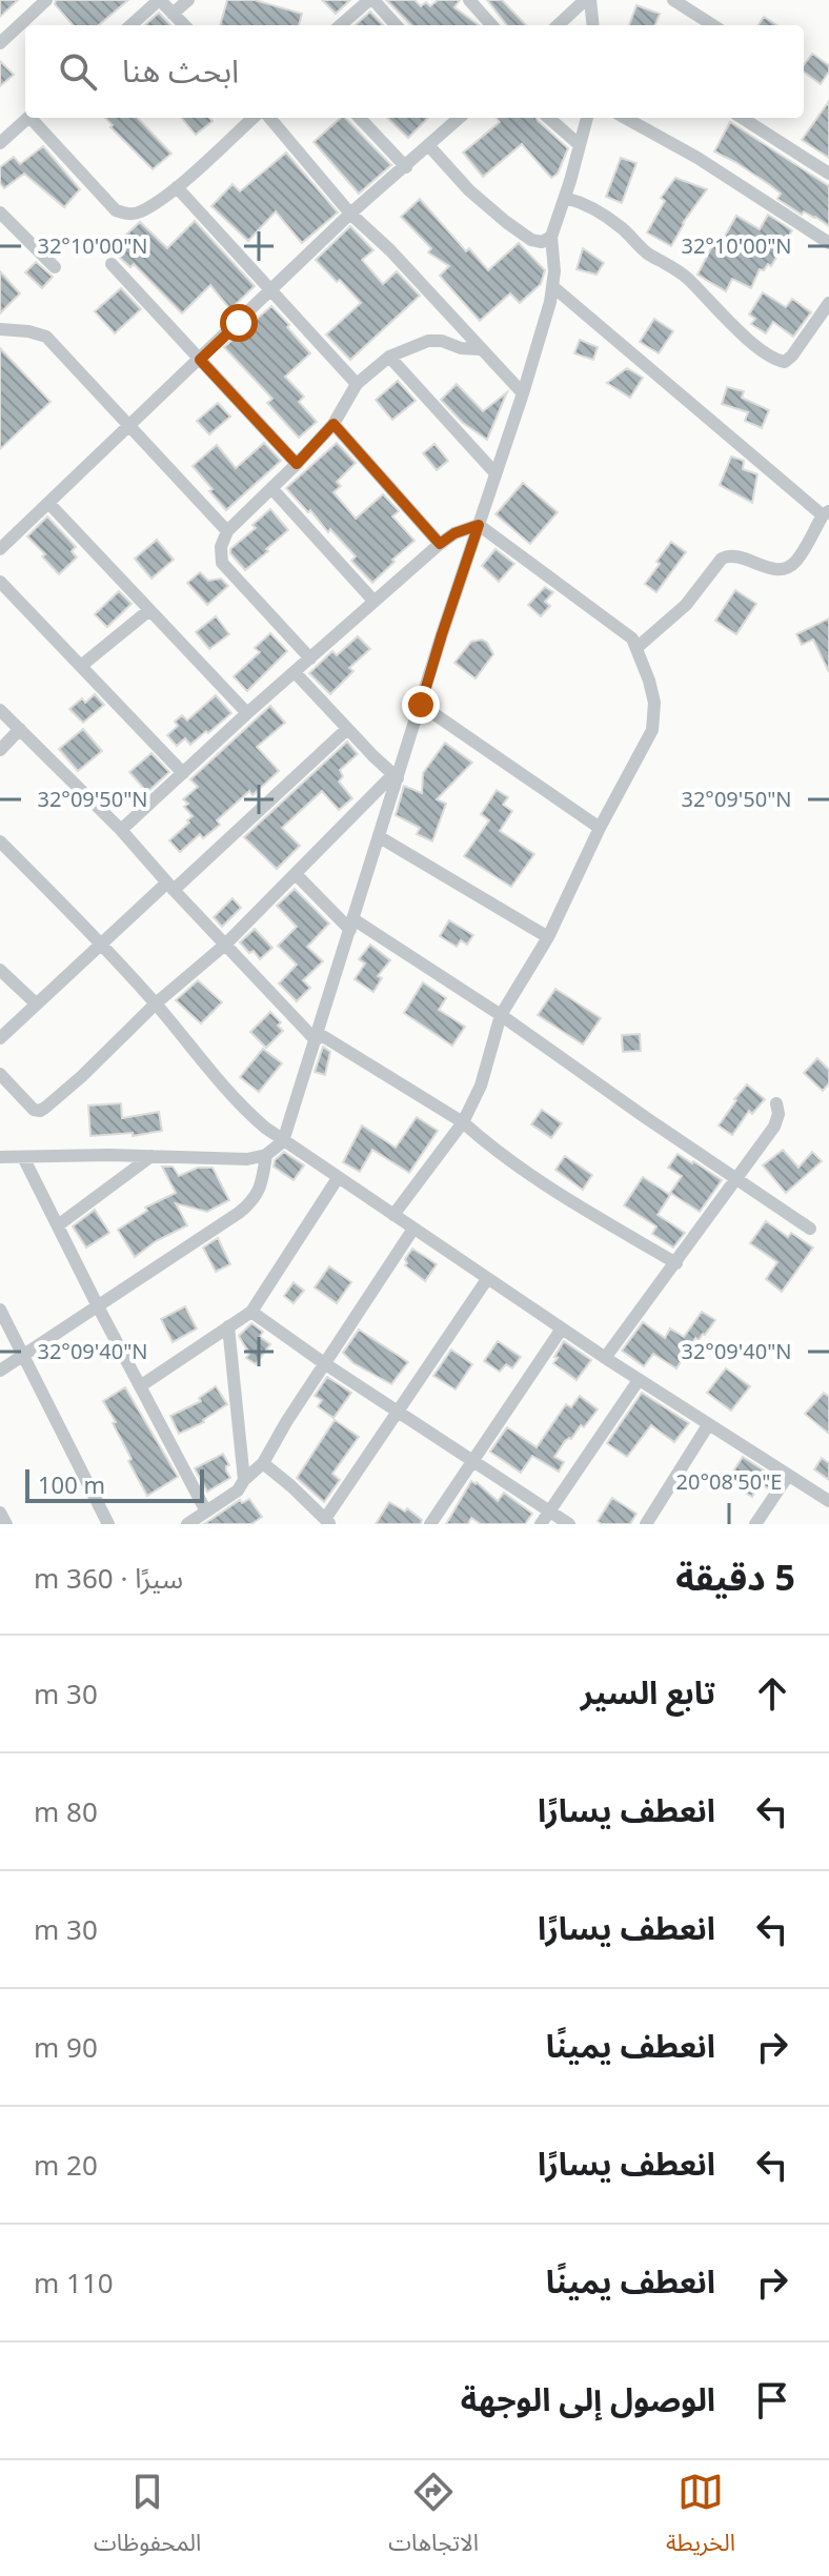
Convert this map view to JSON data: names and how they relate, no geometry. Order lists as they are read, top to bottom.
{
  "scale_bar": "100 m",
  "page": {
    "search": "ابحث هنا",
    "scale": "100 m",
    "heading": ["5 دقيقة", "سيرًا · 360 m"],
    "list": [
      ["تابع السير", "30 m"],
      ["انعطف يسارًا", "80 m"],
      ["انعطف يسارًا", "30 m"],
      ["انعطف يمينًا", "90 m"],
      ["انعطف يسارًا", "20 m"],
      ["انعطف يمينًا", "110 m"],
      "الوصول إلى الوجهة"
    ],
    "nav": ["الخريطة", "الاتجاهات", "المحفوظات"]
  },
  "coordinates": [
    "32°10'00\"N",
    "32°09'50\"N",
    "32°09'40\"N",
    "20°08'50\"E"
  ]
}
